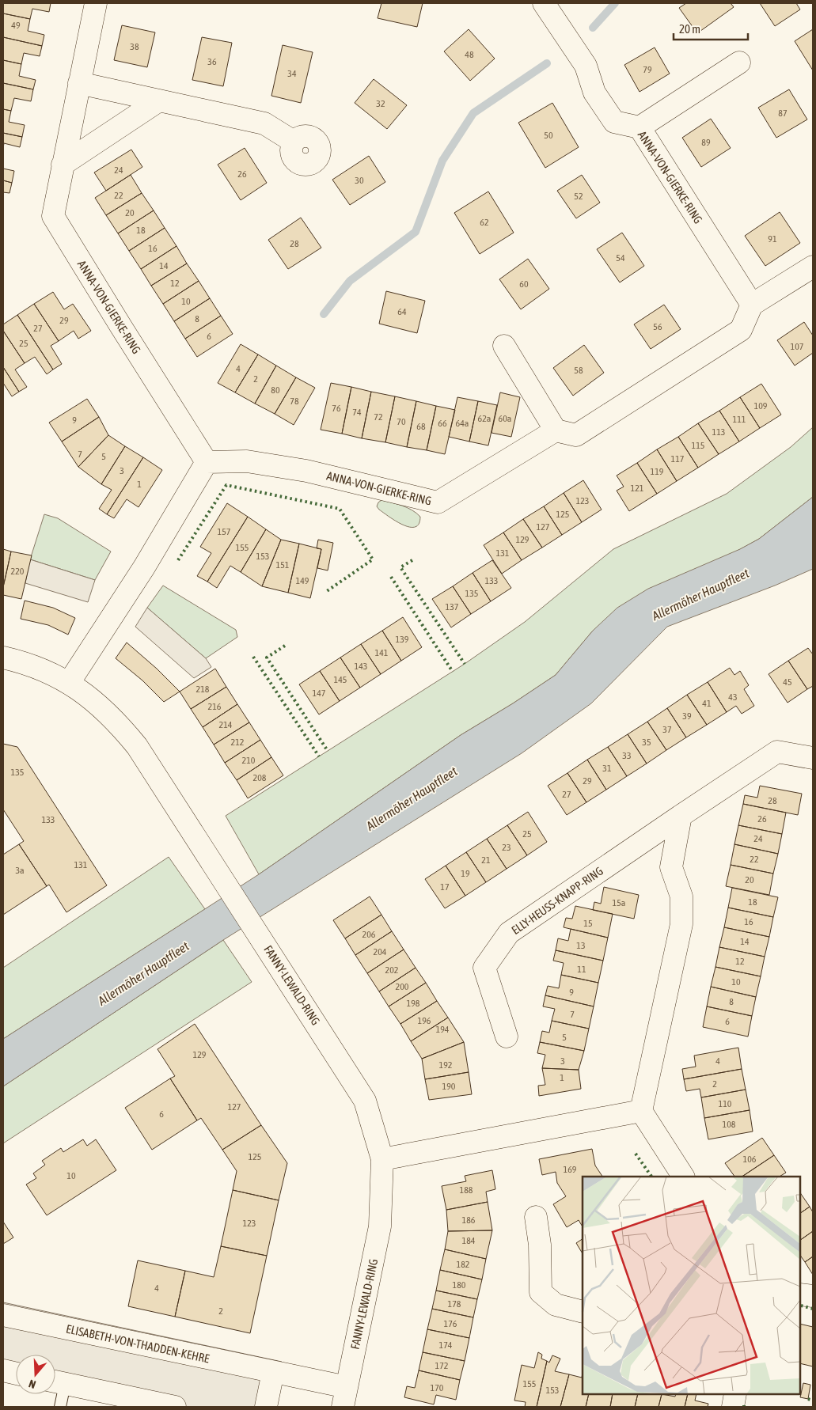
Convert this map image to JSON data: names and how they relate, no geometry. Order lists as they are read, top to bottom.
{
  "streets": {
    "street": [
      "ANNA-VON-GIERKE-RING",
      "ELLY-HEUSS-KNAPP-RING",
      "FANNY-LEWALD-RING",
      "ELISABETH-VON-THADDEN-KEHRE"
    ]
  },
  "crossings": [
    ["FANNY-LEWALD-RING", "ELISABETH-VON-THADDEN-KEHRE"]
  ],
  "water": ["Allermöher Hauptfleet"],
  "house_numbers": [
    "49",
    "38",
    "48",
    "36",
    "79",
    "34",
    "32",
    "87",
    "50",
    "89",
    "24",
    "26",
    "30",
    "22",
    "52",
    "20",
    "62",
    "18",
    "91",
    "28",
    "16",
    "54",
    "14",
    "12",
    "60",
    "10",
    "64",
    "8",
    "29",
    "56",
    "27",
    "6",
    "25",
    "107",
    "4",
    "58",
    "2",
    "80",
    "78",
    "109",
    "76",
    "74",
    "72",
    "62a",
    "60a",
    "111",
    "9",
    "70",
    "66",
    "64a",
    "68",
    "113",
    "115",
    "7",
    "5",
    "117",
    "3",
    "119",
    "1",
    "121",
    "123",
    "125",
    "127",
    "157",
    "129",
    "155",
    "131",
    "153",
    "151",
    "220",
    "149",
    "133",
    "135",
    "137",
    "139",
    "141",
    "143",
    "145",
    "45",
    "218",
    "147",
    "43",
    "41",
    "216",
    "39",
    "214",
    "37",
    "212",
    "35",
    "33",
    "210",
    "31",
    "135",
    "208",
    "29",
    "27",
    "28",
    "26",
    "133",
    "25",
    "24",
    "23",
    "22",
    "21",
    "131",
    "3a",
    "19",
    "20",
    "17",
    "18",
    "15a",
    "16",
    "15",
    "206",
    "14",
    "13",
    "204",
    "12",
    "11",
    "202",
    "10",
    "200",
    "9",
    "8",
    "198",
    "7",
    "196",
    "6",
    "194",
    "5",
    "129",
    "3",
    "4",
    "192",
    "1",
    "2",
    "190",
    "110",
    "127",
    "6",
    "108",
    "125",
    "106",
    "169",
    "10",
    "188",
    "186",
    "123",
    "184",
    "182",
    "180",
    "4",
    "178",
    "2",
    "176",
    "174",
    "172",
    "155",
    "170",
    "153"
  ],
  "scale_bar": "20 m",
  "north": "bottom"
}
